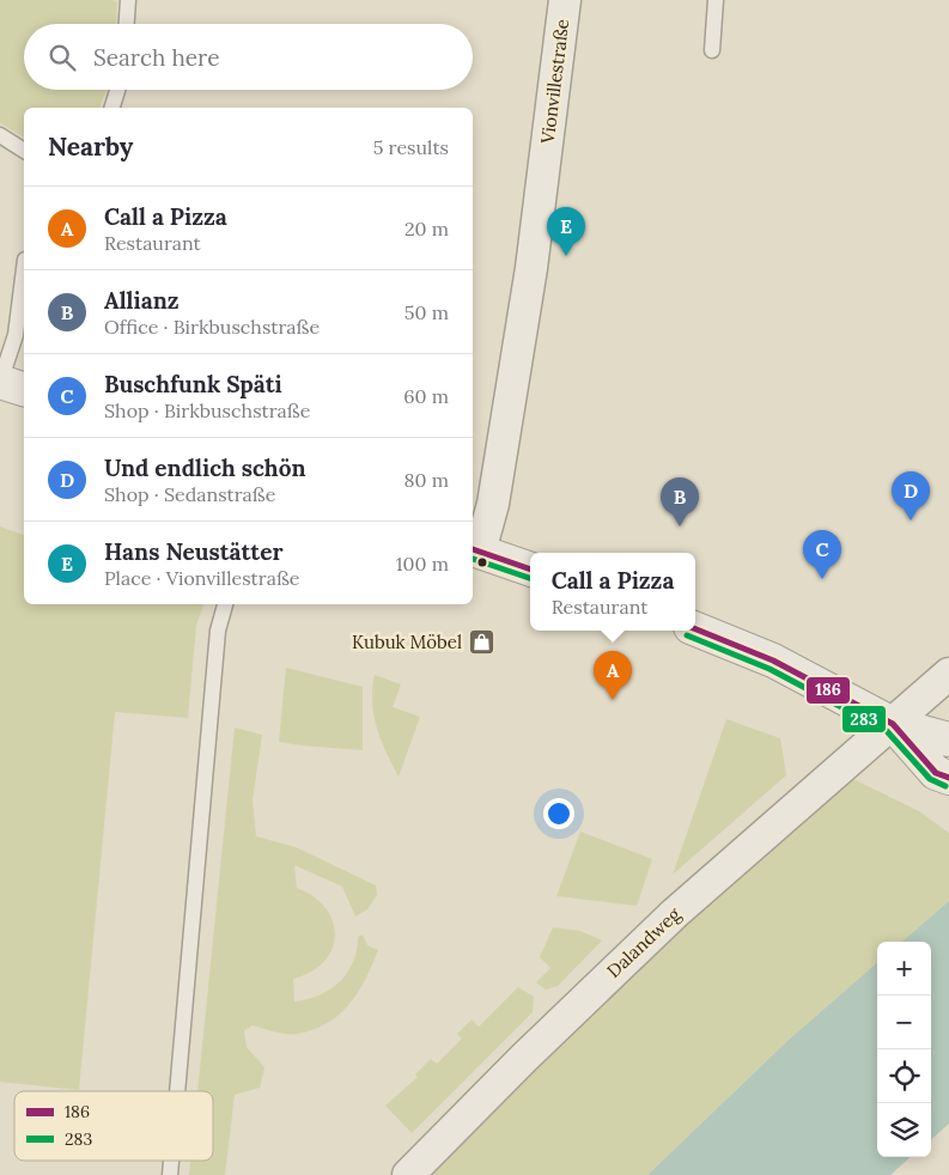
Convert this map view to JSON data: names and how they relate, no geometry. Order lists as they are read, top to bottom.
{
  "streets": {
    "street": ["Vionvillestraße", "Dalandweg"]
  },
  "places": {
    "shop": ["Kubuk Möbel"]
  },
  "lines": ["transit line 186", "transit line 283"],
  "legend": ["186", "283"],
  "page": {
    "search": "Search here",
    "heading": ["Nearby", "5 results"],
    "list": [
      {
        "mark": "A",
        "name": "Call a Pizza",
        "note": "Restaurant",
        "value": "20 m"
      },
      {
        "mark": "B",
        "name": "Allianz",
        "note": "Office · Birkbuschstraße",
        "value": "50 m"
      },
      {
        "mark": "C",
        "name": "Buschfunk Späti",
        "note": "Shop · Birkbuschstraße",
        "value": "60 m"
      },
      {
        "mark": "D",
        "name": "Und endlich schön",
        "note": "Shop · Sedanstraße",
        "value": "80 m"
      },
      {
        "mark": "E",
        "name": "Hans Neustätter",
        "note": "Place · Vionvillestraße",
        "value": "100 m"
      }
    ],
    "pins": [
      "E",
      "D",
      "B",
      "C",
      "A"
    ],
    "popup": ["Call a Pizza", "Restaurant"],
    "map_buttons": ["+", "−"]
  }
}
